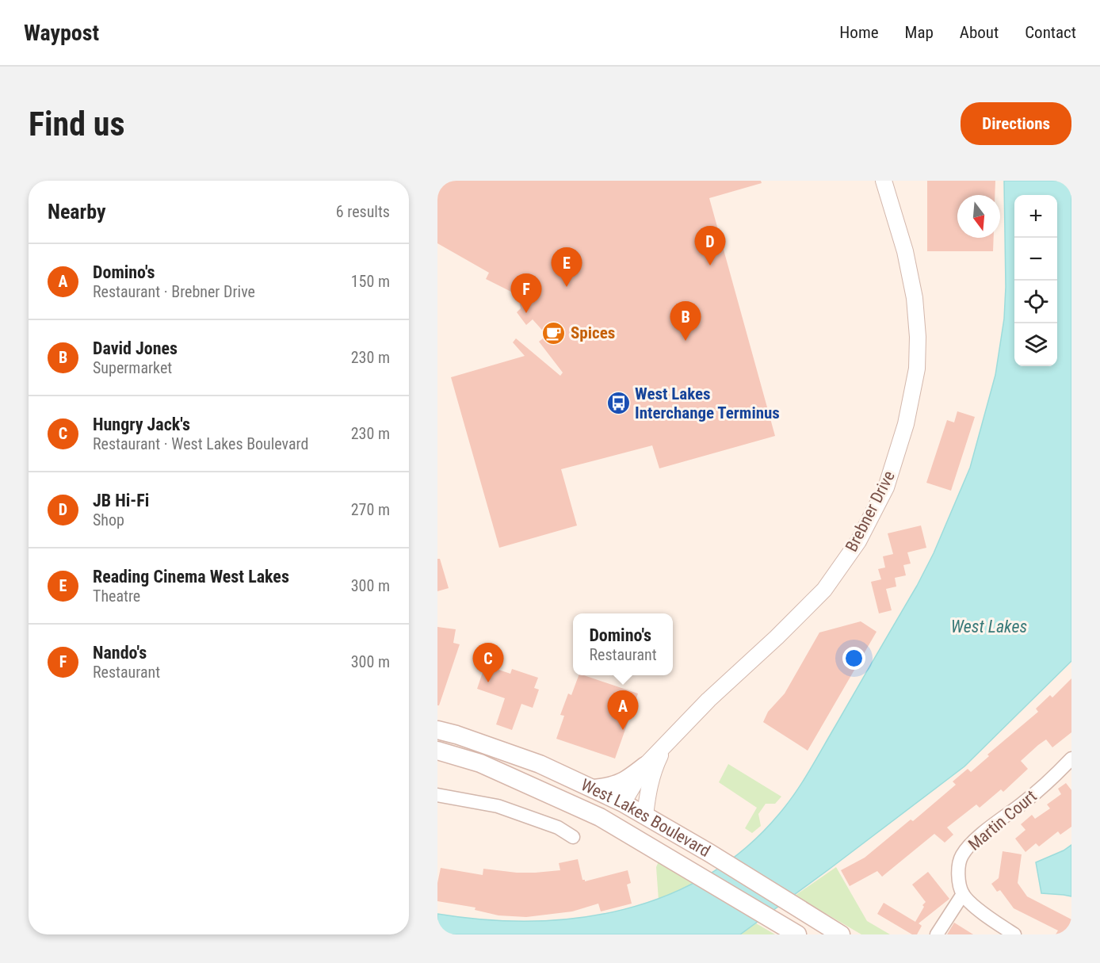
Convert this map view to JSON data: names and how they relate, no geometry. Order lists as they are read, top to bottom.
{
  "streets": {
    "main road": ["West Lakes Boulevard"],
    "street": ["Brebner Drive", "Martin Court"]
  },
  "crossings": [
    ["Brebner Drive", "West Lakes Boulevard"]
  ],
  "water": ["West Lakes"],
  "places": {
    "cafe": ["Spices"],
    "bus stop": ["West Lakes Interchange Terminus"]
  },
  "north": "bottom",
  "page": {
    "header": "Waypost",
    "nav": [
      "Home",
      "Map",
      "About",
      "Contact"
    ],
    "buttons": "Directions",
    "title": "Find us",
    "heading": ["Nearby", "6 results"],
    "map_buttons": ["+", "−"],
    "pins": [
      "D",
      "E",
      "F",
      "B",
      "C",
      "A"
    ],
    "list": [
      {
        "mark": "A",
        "name": "Domino's",
        "note": "Restaurant · Brebner Drive",
        "value": "150 m"
      },
      {
        "mark": "B",
        "name": "David Jones",
        "note": "Supermarket",
        "value": "230 m"
      },
      {
        "mark": "C",
        "name": "Hungry Jack's",
        "note": "Restaurant · West Lakes Boulevard",
        "value": "230 m"
      },
      {
        "mark": "D",
        "name": "JB Hi-Fi",
        "note": "Shop",
        "value": "270 m"
      },
      {
        "mark": "E",
        "name": "Reading Cinema West Lakes",
        "note": "Theatre",
        "value": "300 m"
      },
      {
        "mark": "F",
        "name": "Nando's",
        "note": "Restaurant",
        "value": "300 m"
      }
    ],
    "popup": ["Domino's", "Restaurant"]
  }
}
